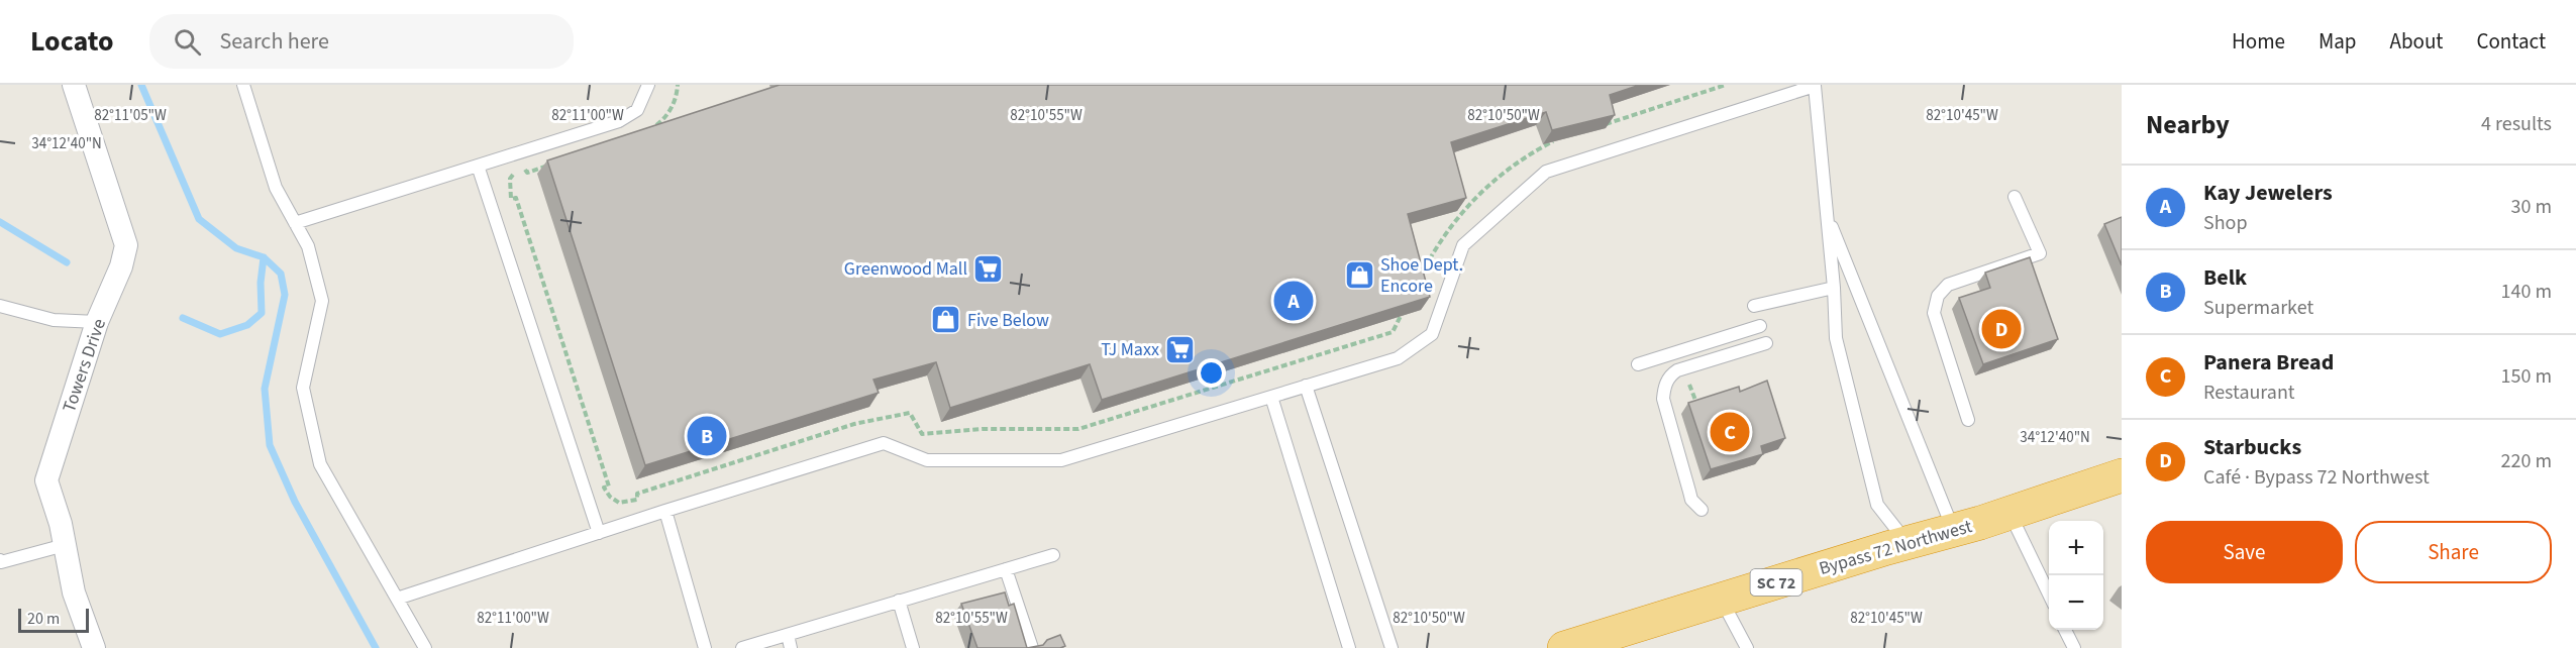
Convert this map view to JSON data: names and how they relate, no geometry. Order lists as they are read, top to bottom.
{
  "streets": {
    "highway": ["Bypass 72 Northwest", "SC 72"],
    "street": ["Towers Drive"]
  },
  "places": {
    "supermarket": ["Greenwood Mall", "TJ Maxx"],
    "shop": ["Shoe Dept. Encore", "Five Below"]
  },
  "scale_bar": "20 m",
  "page": {
    "header": "Locato",
    "search": "Search here",
    "nav": [
      "Home",
      "Map",
      "About",
      "Contact"
    ],
    "heading": ["Nearby", "4 results"],
    "list": [
      {
        "mark": "A",
        "name": "Kay Jewelers",
        "note": "Shop",
        "value": "30 m"
      },
      {
        "mark": "B",
        "name": "Belk",
        "note": "Supermarket",
        "value": "140 m"
      },
      {
        "mark": "C",
        "name": "Panera Bread",
        "note": "Restaurant",
        "value": "150 m"
      },
      {
        "mark": "D",
        "name": "Starbucks",
        "note": "Café · Bypass 72 Northwest",
        "value": "220 m"
      }
    ],
    "pins": [
      "A",
      "D",
      "C",
      "B"
    ],
    "buttons": ["Save", "Share"],
    "map_buttons": ["+", "−"],
    "scale": "20 m"
  },
  "coordinates": [
    "82°11'05\"W",
    "82°11'00\"W",
    "82°10'55\"W",
    "82°10'50\"W",
    "82°10'45\"W",
    "34°12'40\"N"
  ]
}
